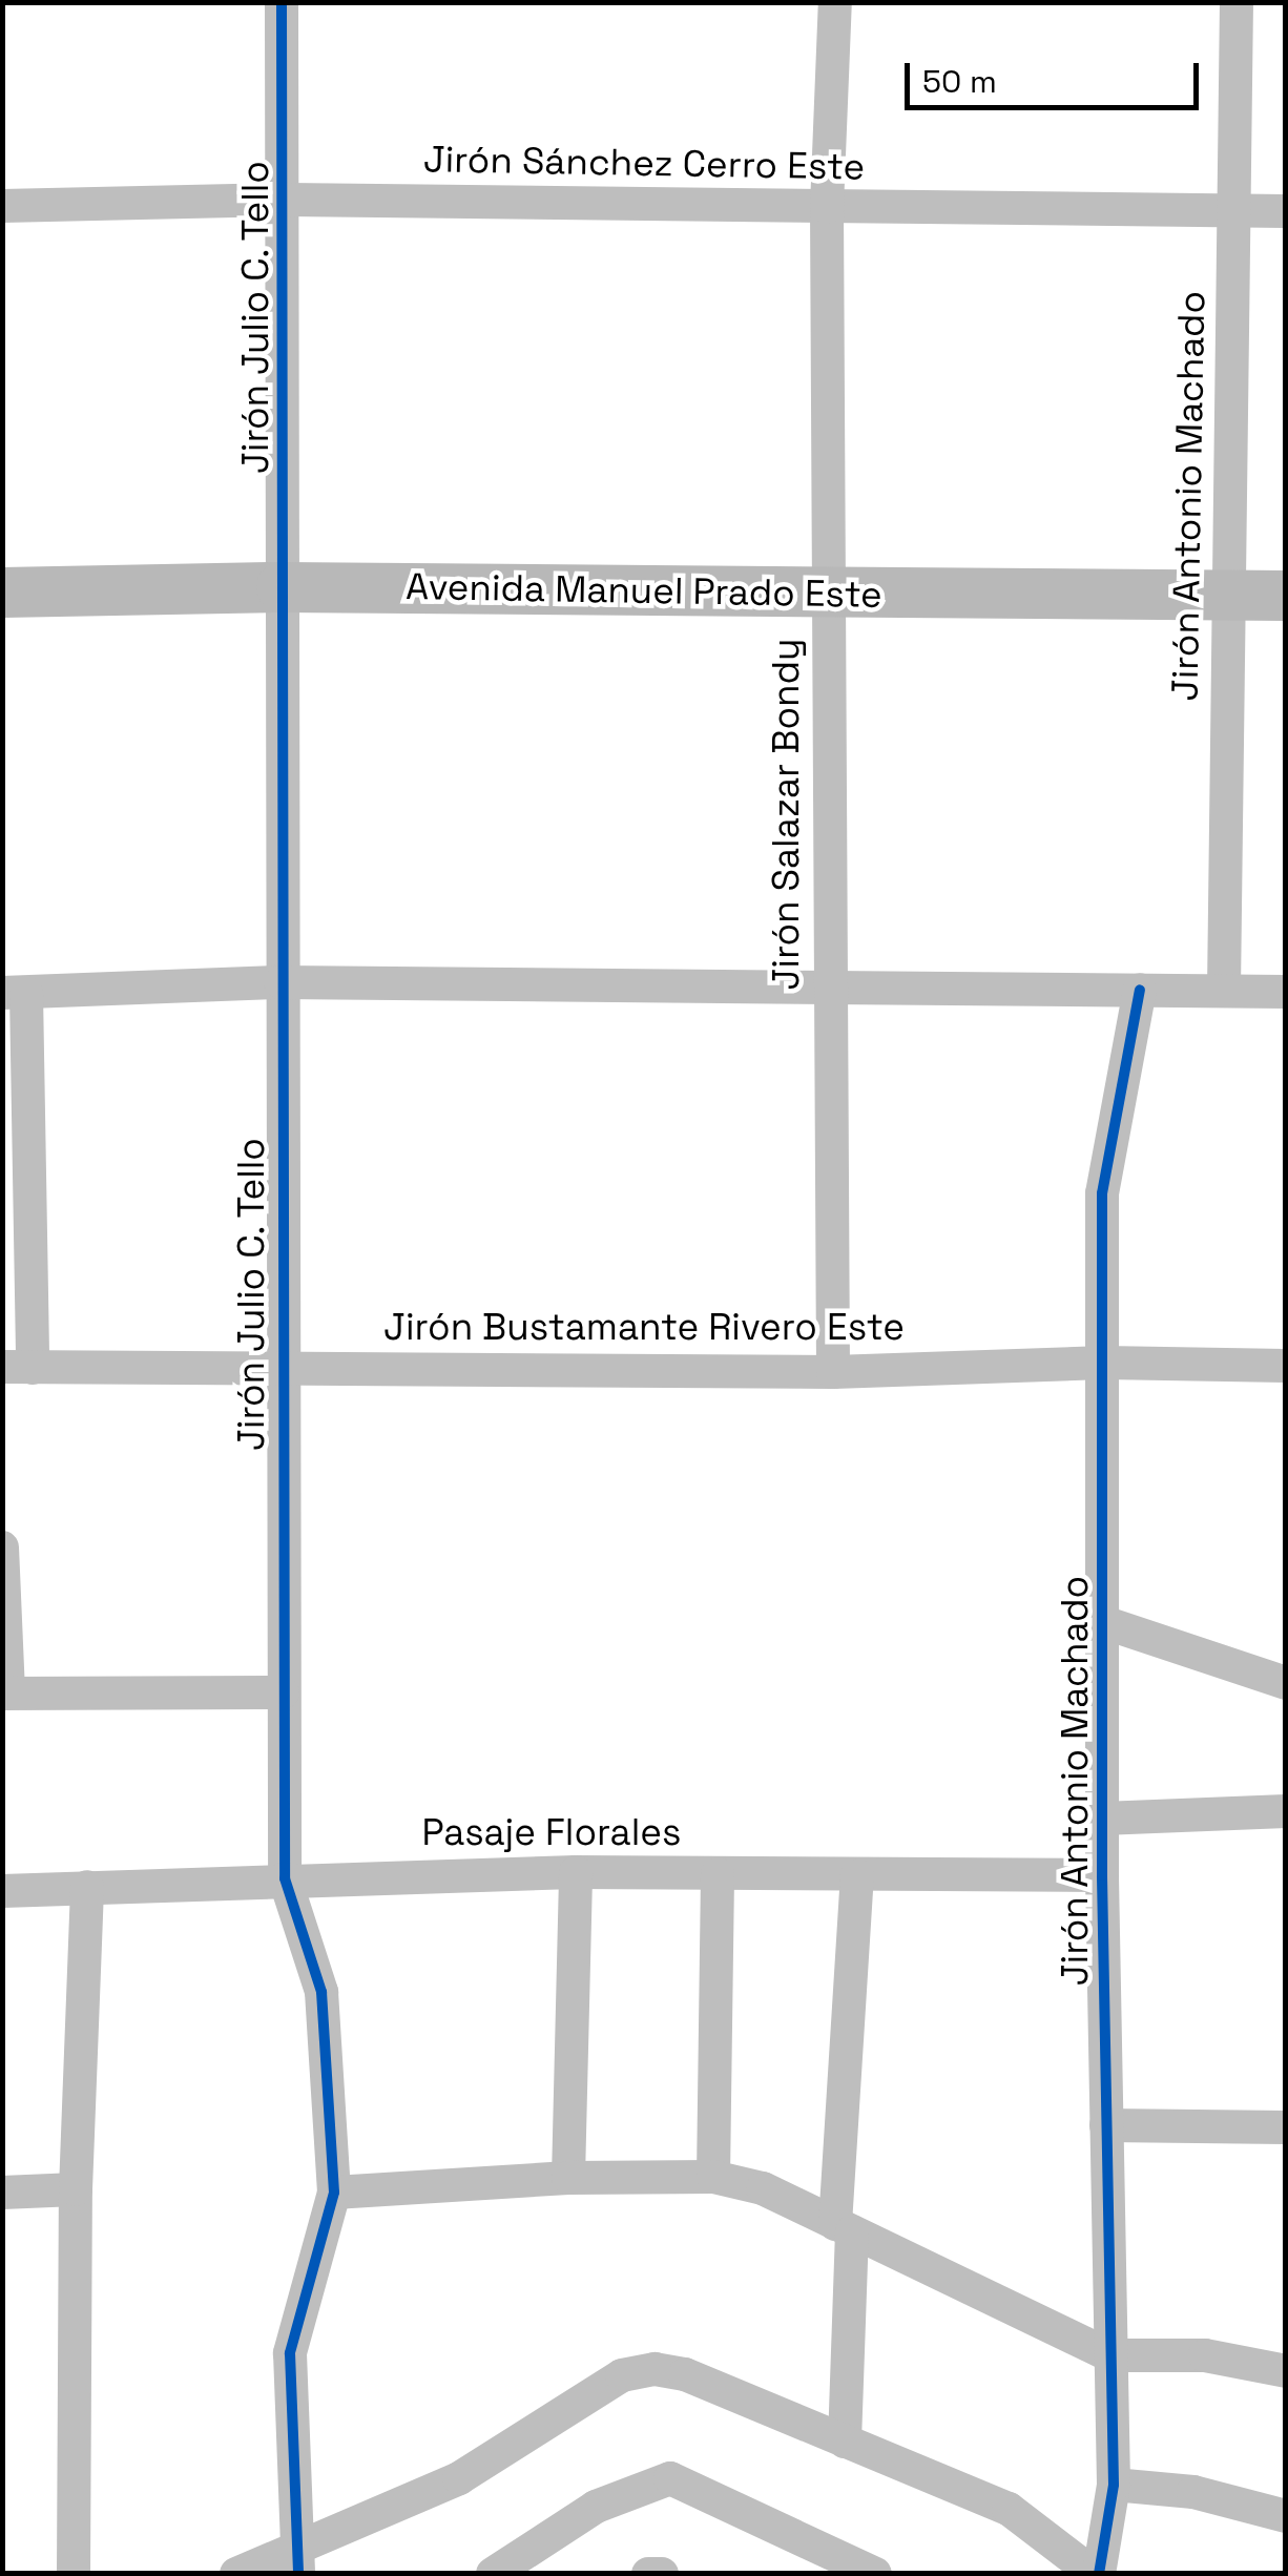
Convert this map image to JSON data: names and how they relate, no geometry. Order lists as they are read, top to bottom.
{
  "streets": {
    "street": [
      "Jirón Sánchez Cerro Este",
      "Jirón Julio C. Tello",
      "Jirón Antonio Machado",
      "Avenida Manuel Prado Este",
      "Jirón Salazar Bondy",
      "Jirón Bustamante Rivero Este",
      "Pasaje Florales"
    ]
  },
  "crossings": [
    ["Jirón Sánchez Cerro Este", "Jirón Julio C. Tello"],
    ["Jirón Sánchez Cerro Este", "Jirón Antonio Machado"],
    ["Jirón Sánchez Cerro Este", "Jirón Salazar Bondy"],
    ["Jirón Julio C. Tello", "Avenida Manuel Prado Este"],
    ["Jirón Julio C. Tello", "Jirón Bustamante Rivero Este"],
    ["Jirón Julio C. Tello", "Pasaje Florales"],
    ["Jirón Antonio Machado", "Avenida Manuel Prado Este"],
    ["Jirón Antonio Machado", "Jirón Bustamante Rivero Este"],
    ["Jirón Antonio Machado", "Pasaje Florales"],
    ["Avenida Manuel Prado Este", "Jirón Salazar Bondy"],
    ["Jirón Salazar Bondy", "Jirón Bustamante Rivero Este"]
  ],
  "scale_bar": "50 m"
}
